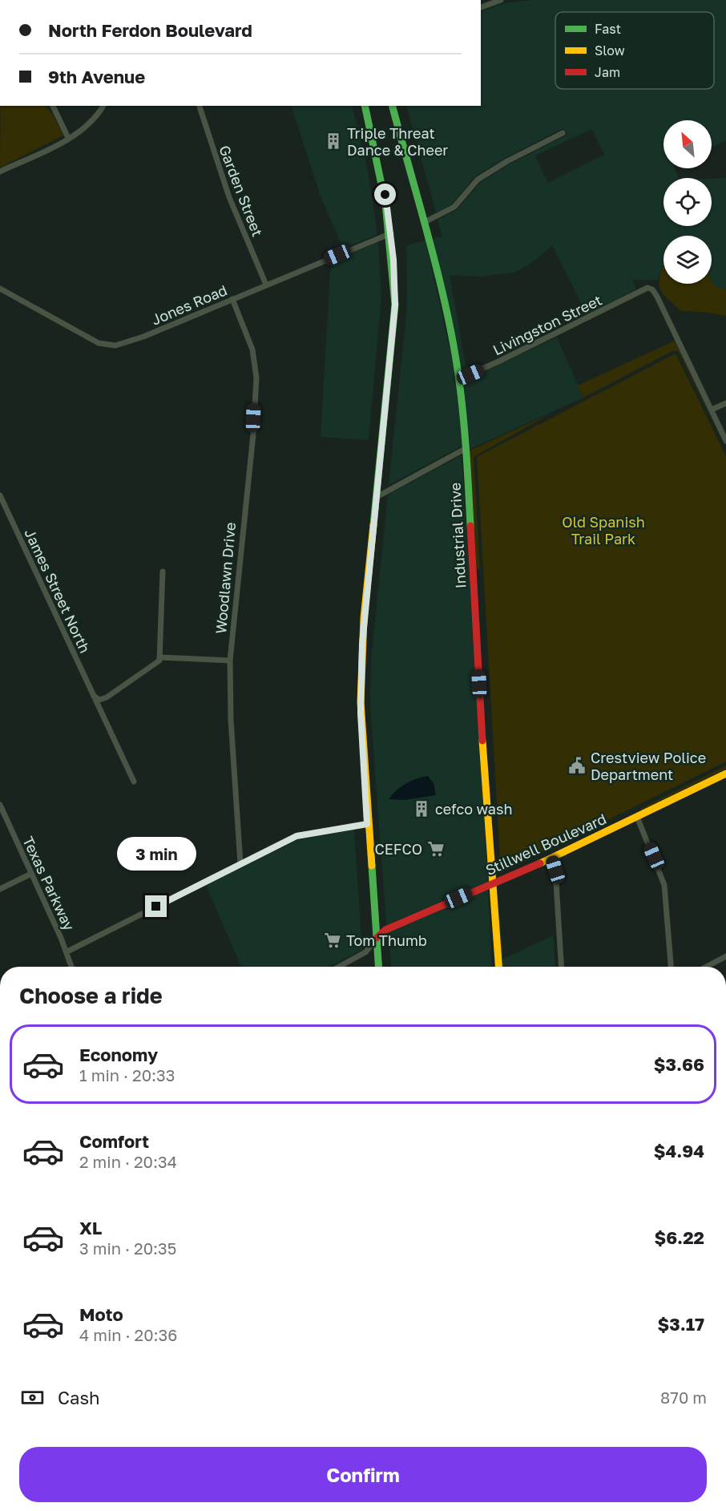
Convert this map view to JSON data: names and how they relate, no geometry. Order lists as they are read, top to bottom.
{
  "streets": {
    "street": [
      "Garden Street",
      "Jones Road",
      "Livingston Street",
      "Industrial Drive",
      "Woodlawn Drive",
      "James Street North",
      "Stillwell Boulevard",
      "Texas Parkway"
    ]
  },
  "crossings": [
    ["Garden Street", "Jones Road"],
    ["Jones Road", "Woodlawn Drive"],
    ["Livingston Street", "Industrial Drive"],
    ["Industrial Drive", "Stillwell Boulevard"]
  ],
  "parks": ["Old Spanish Trail Park"],
  "places": {
    "building": ["Triple Threat Dance & Cheer", "cefco wash"],
    "public building": ["Crestview Police Department"],
    "supermarket": ["CEFCO", "Tom Thumb"]
  },
  "legend": ["Fast", "Slow", "Jam"],
  "north": "top left",
  "page": {
    "banner": ["North Ferdon Boulevard", "9th Avenue"],
    "bubble": "3 min",
    "heading": "Choose a ride",
    "list": [
      {
        "name": "Economy",
        "note": "1 min · 20:33",
        "value": "$3.66"
      },
      {
        "name": "Comfort",
        "note": "2 min · 20:34",
        "value": "$4.94"
      },
      {
        "name": "XL",
        "note": "3 min · 20:35",
        "value": "$6.22"
      },
      {
        "name": "Moto",
        "note": "4 min · 20:36",
        "value": "$3.17"
      }
    ],
    "pay": ["Cash", "870 m"],
    "buttons": "Confirm"
  }
}
